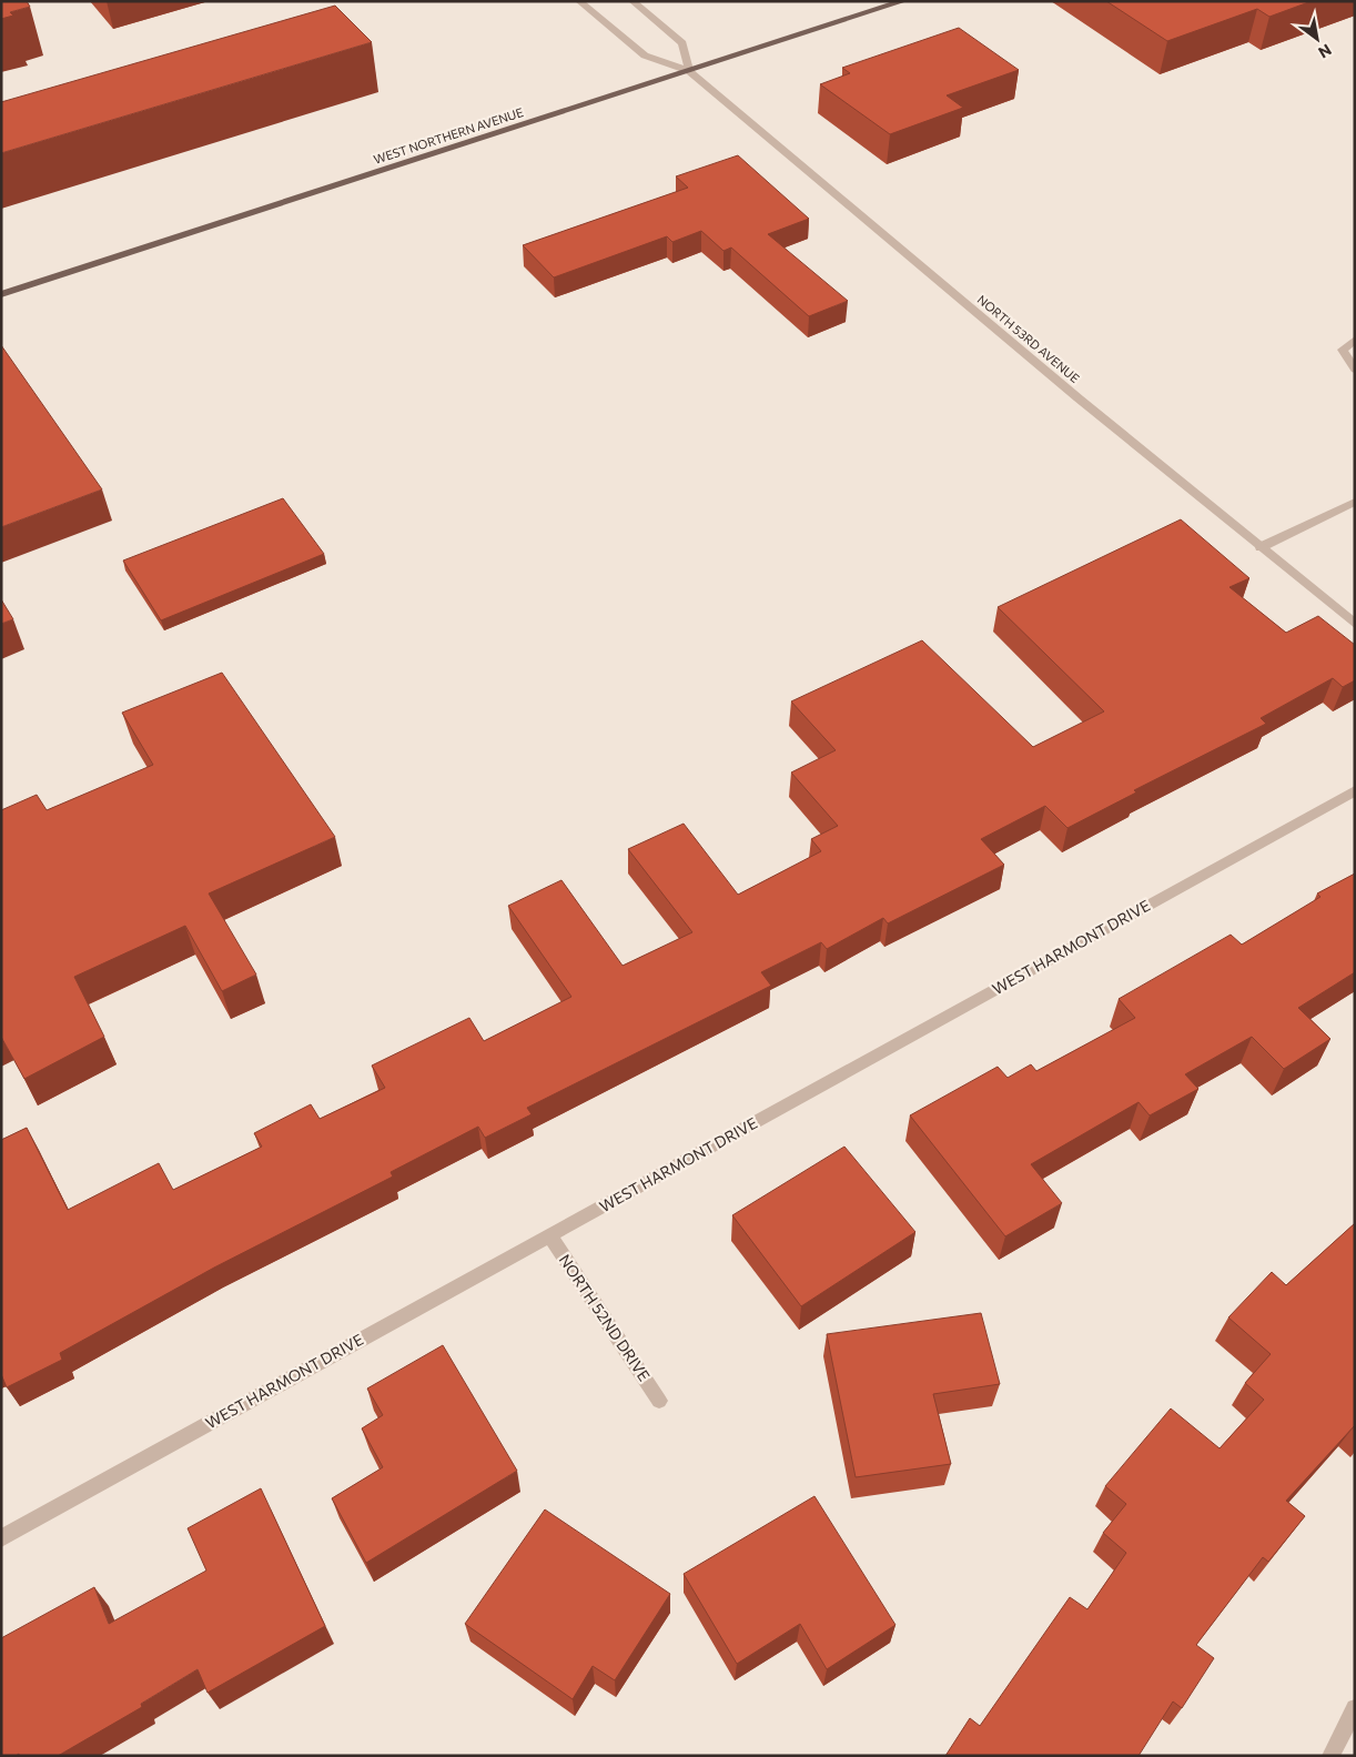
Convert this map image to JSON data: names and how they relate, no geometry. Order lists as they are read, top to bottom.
{
  "streets": {
    "main road": ["WEST NORTHERN AVENUE"],
    "street": ["NORTH 53RD AVENUE", "WEST HARMONT DRIVE", "NORTH 52ND DRIVE"]
  },
  "crossings": [
    ["WEST NORTHERN AVENUE", "NORTH 53RD AVENUE"],
    ["WEST HARMONT DRIVE", "NORTH 52ND DRIVE"]
  ],
  "north": "bottom right"
}
